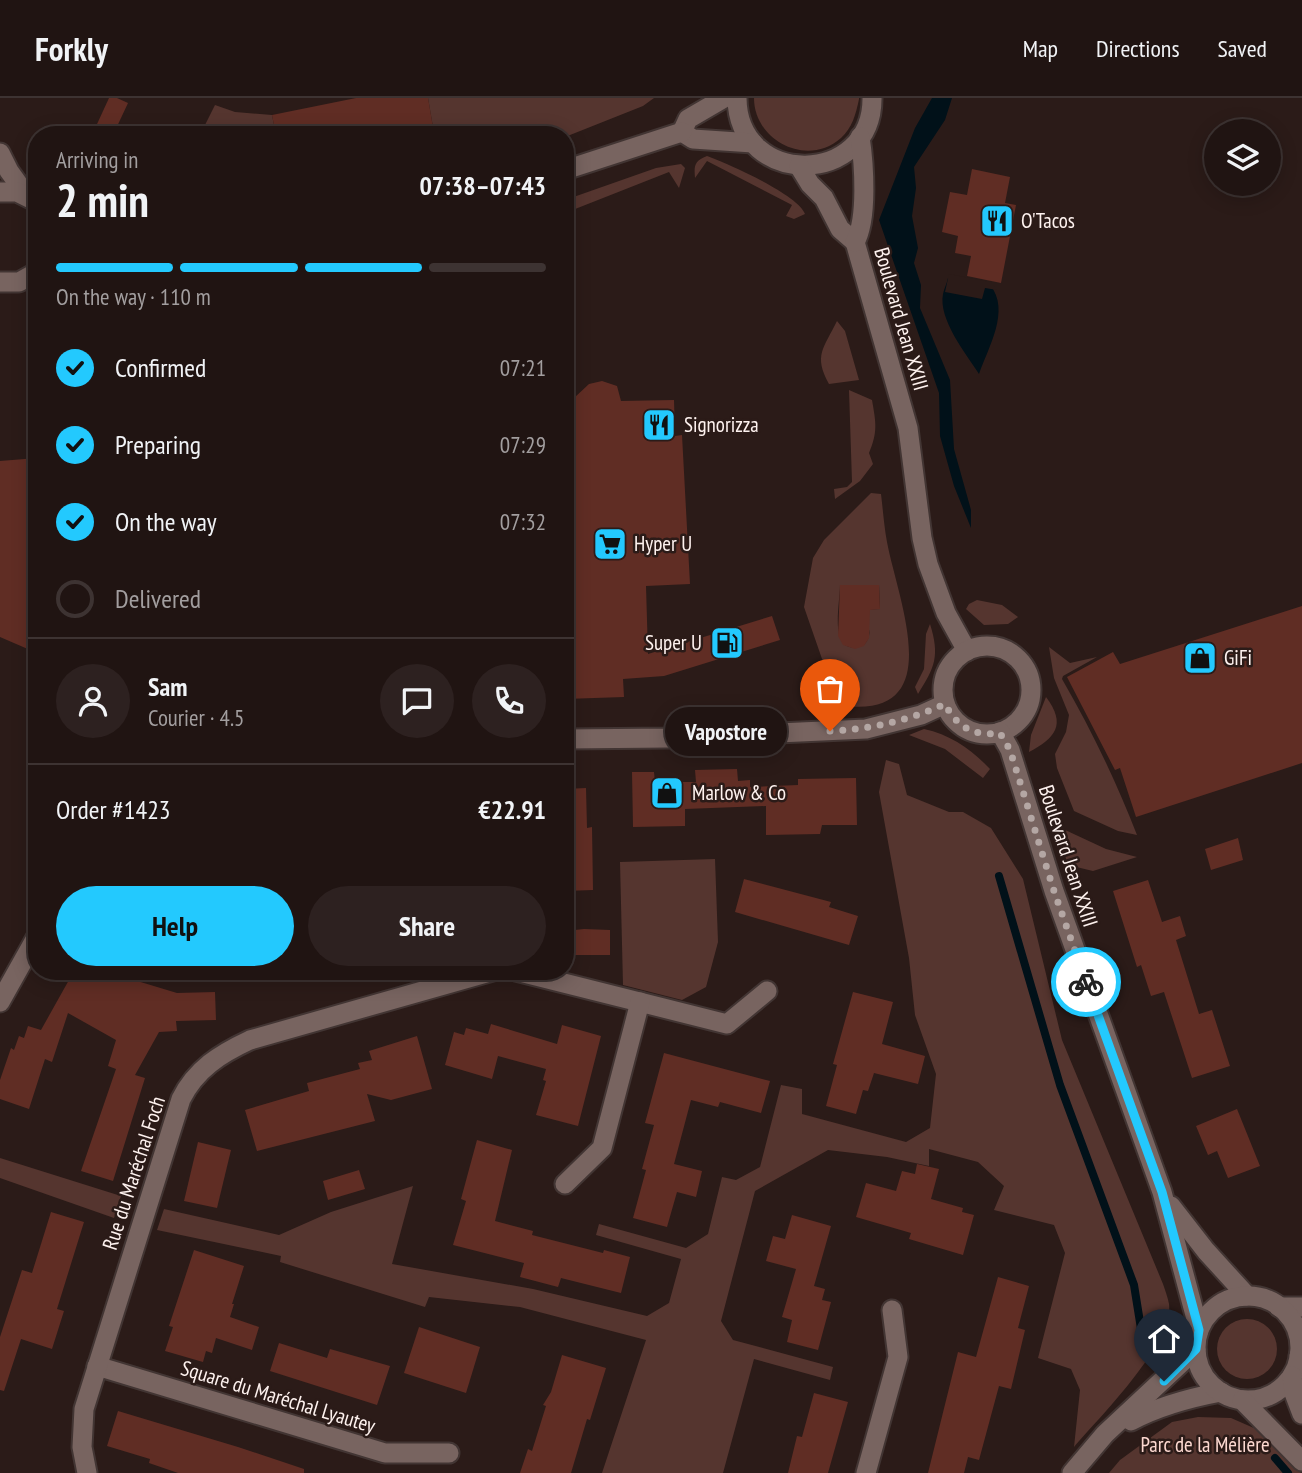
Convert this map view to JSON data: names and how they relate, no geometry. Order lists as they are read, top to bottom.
{
  "streets": {
    "main road": ["Boulevard Jean XXIII", "Rue du Maréchal Foch", "Square du Maréchal Lyautey"]
  },
  "crossings": [
    ["Rue du Maréchal Foch", "Square du Maréchal Lyautey"]
  ],
  "parks": ["Parc de la Mélière"],
  "places": {
    "restaurant": ["O'Tacos", "Signorizza"],
    "supermarket": ["Hyper U"],
    "fuel station": ["Super U"],
    "shop": ["GiFi", "Marlow & Co"],
    "other": ["Vapostore"]
  },
  "page": {
    "header": "Forkly",
    "nav": ["Map", "Directions", "Saved"],
    "heading": ["2 min", "Arriving in", "07:38–07:43"],
    "panel": [
      "Sam",
      "Courier · 4.5",
      "Order #1423",
      "€22.91"
    ],
    "bar": "On the way · 110 m",
    "list": [
      ["Confirmed", "07:21"],
      ["Preparing", "07:29"],
      ["On the way", "07:32"],
      "Delivered"
    ],
    "bubble": "Vapostore",
    "buttons": ["Help", "Share"]
  }
}
